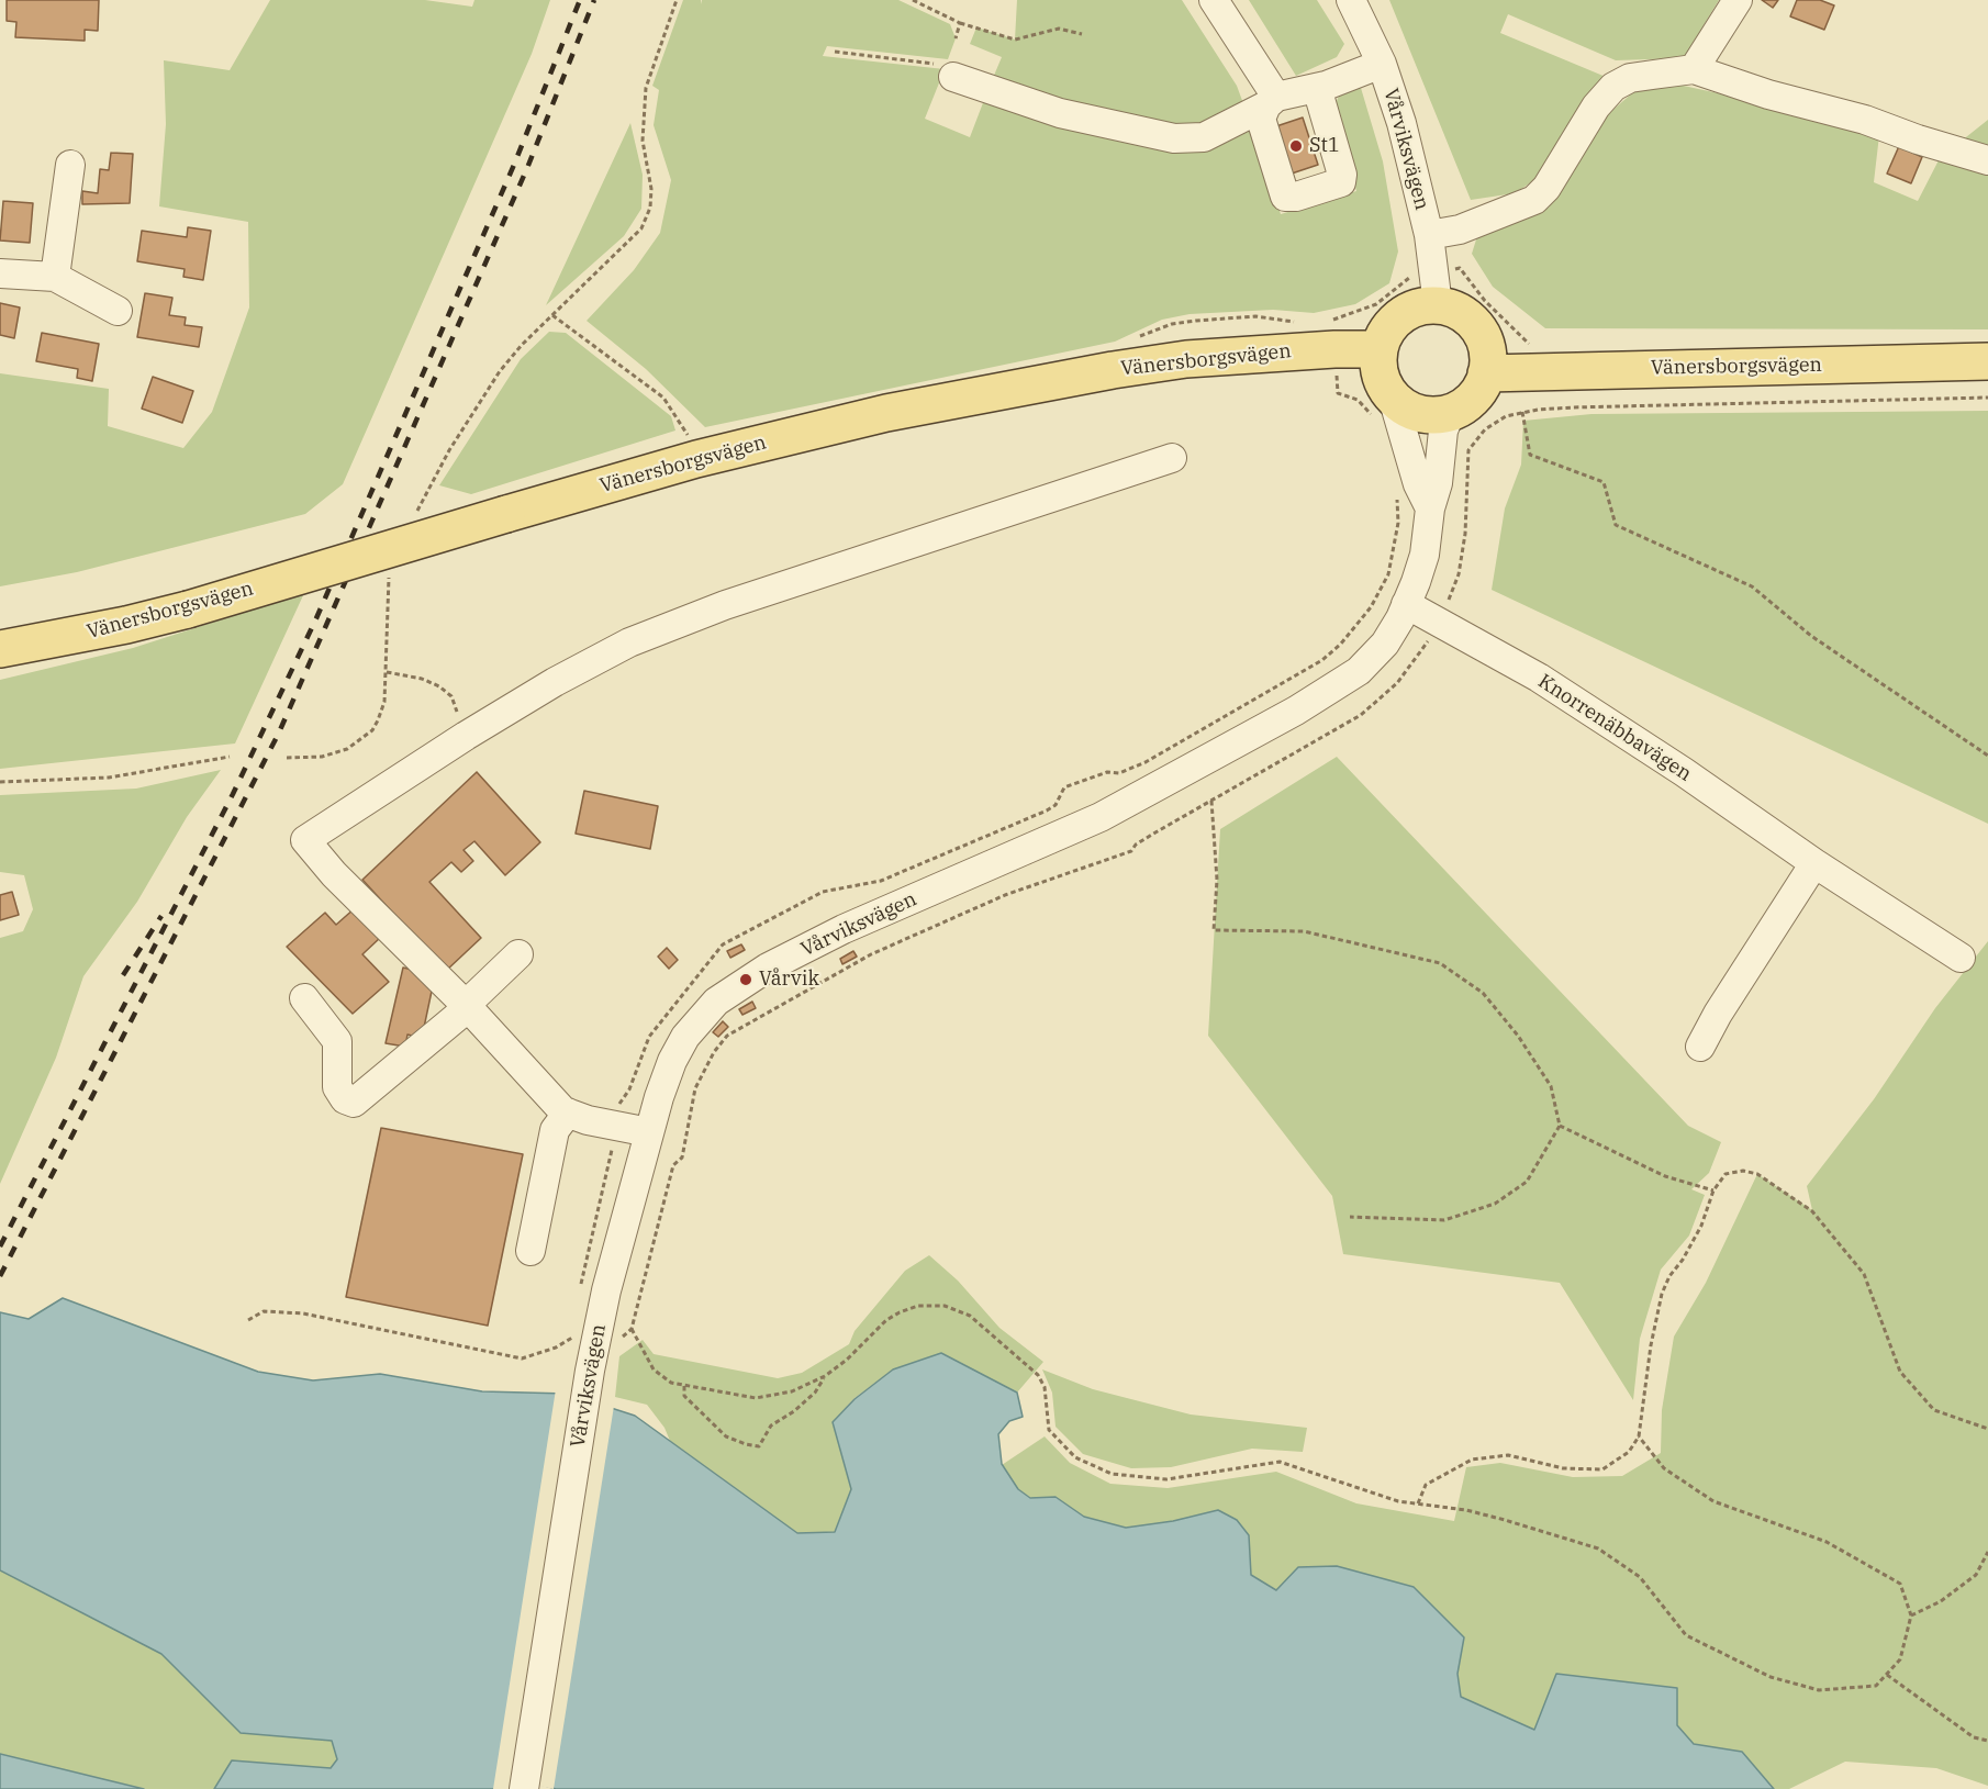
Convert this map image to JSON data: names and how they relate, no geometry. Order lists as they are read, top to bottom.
{
  "streets": {
    "main road": ["Vänersborgsvägen"],
    "street": ["Vårviksvägen", "Knorrenäbbavägen"]
  },
  "crossings": [
    ["Vårviksvägen", "Vänersborgsvägen"],
    ["Vårviksvägen", "Knorrenäbbavägen"]
  ],
  "places": ["St1", "Vårvik"]
}
